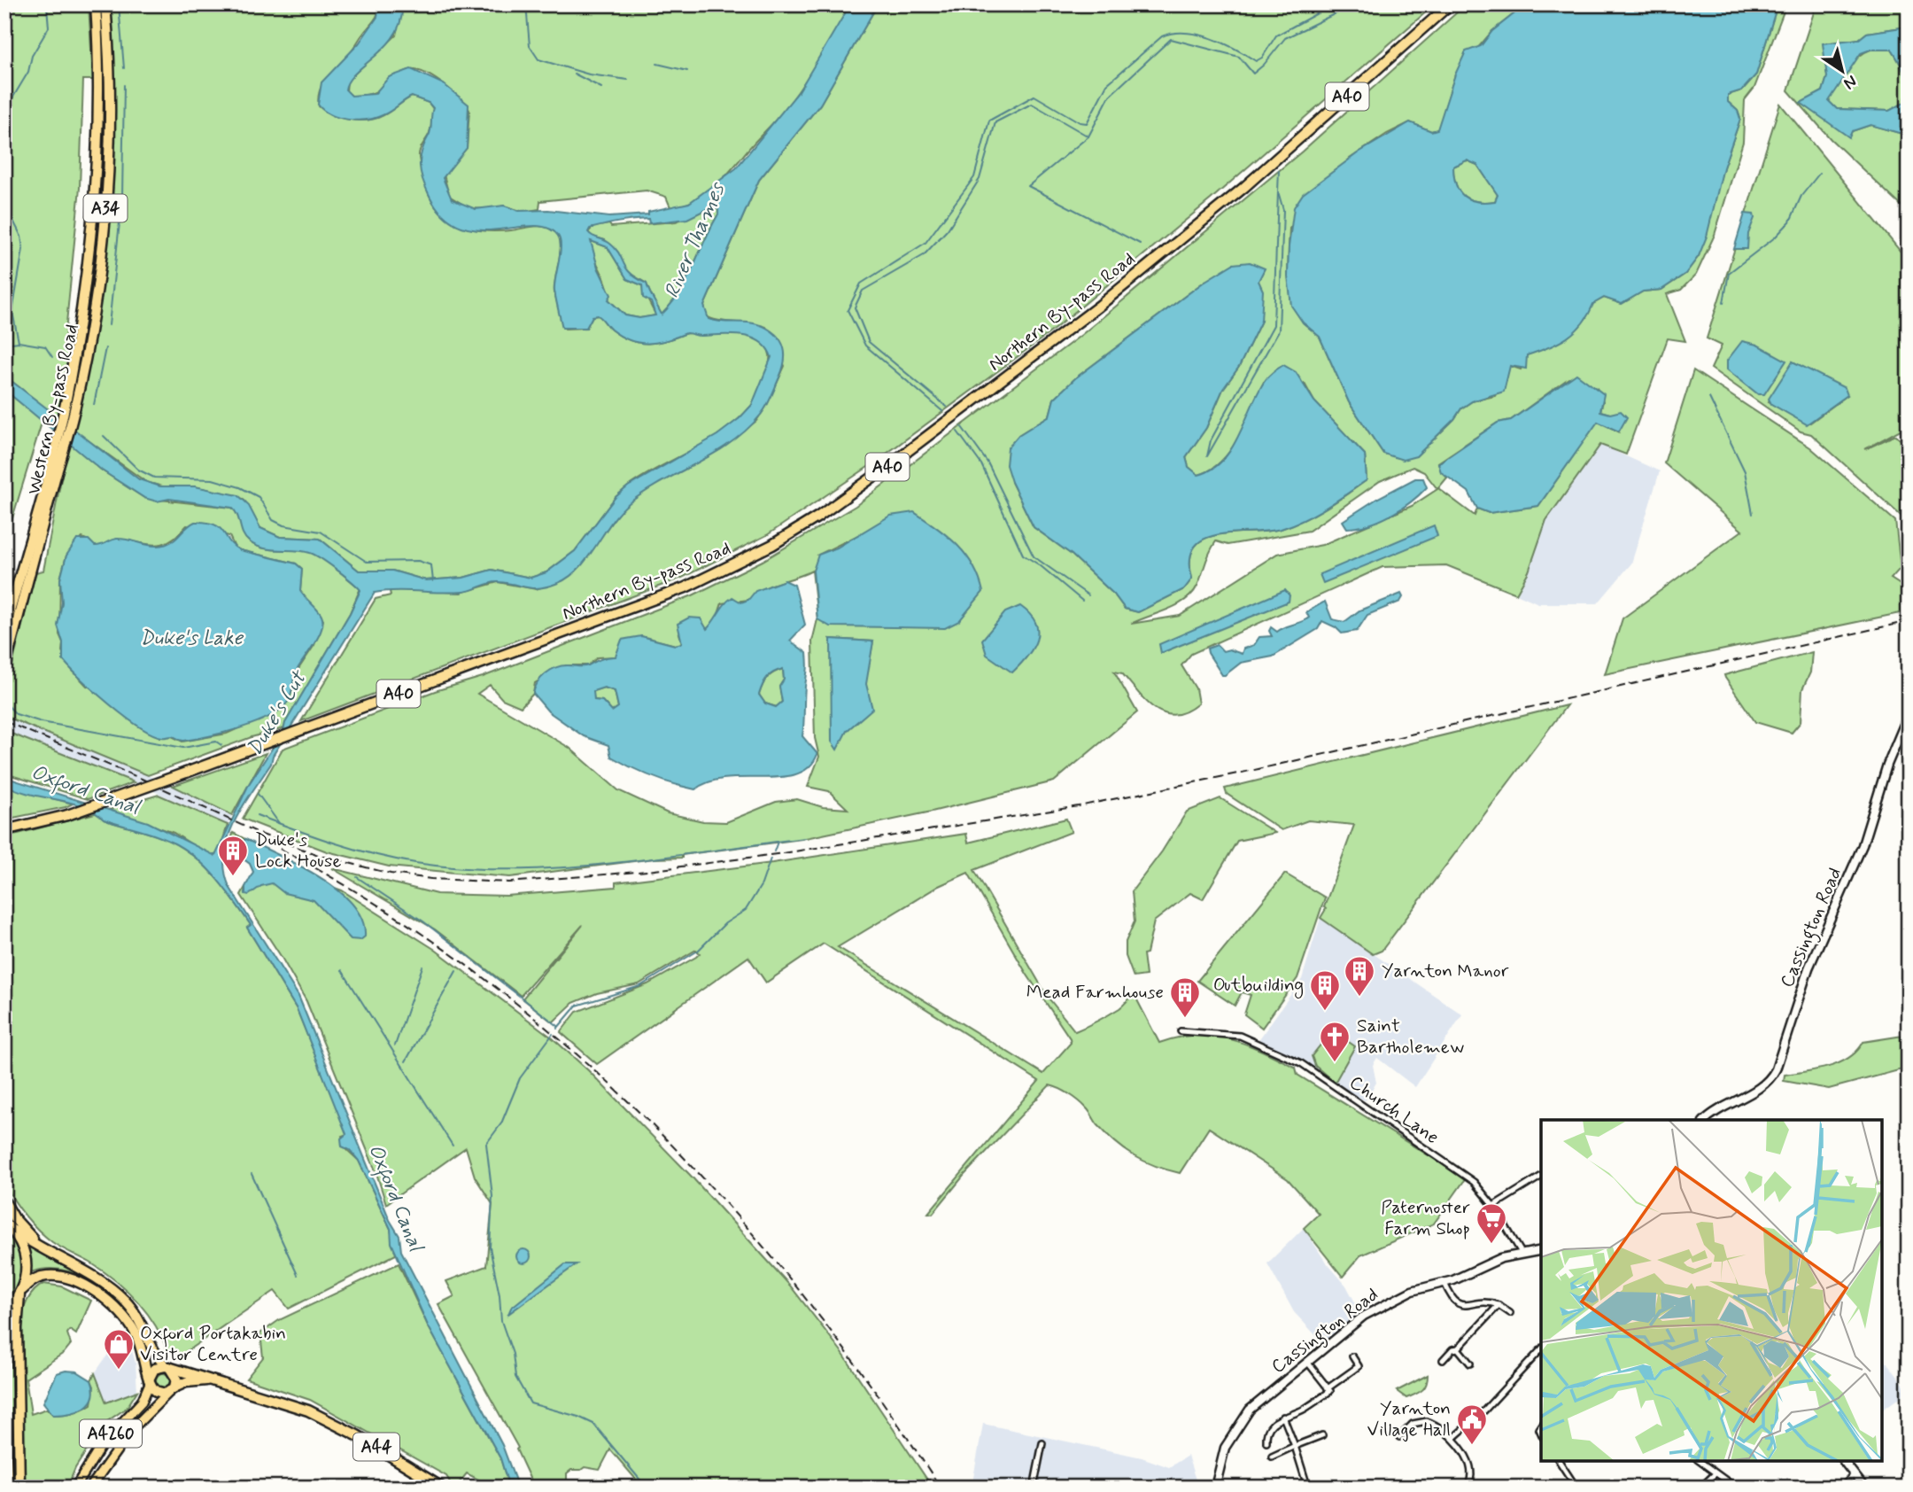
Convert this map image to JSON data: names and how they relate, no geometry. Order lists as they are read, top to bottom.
{
  "streets": {
    "highway": [
      "A40",
      "A34",
      "Northern By-pass Road",
      "Western By-pass Road",
      "A44"
    ],
    "main road": ["A4260"],
    "street": ["Cassington Road", "Church Lane"]
  },
  "crossings": [
    ["Cassington Road", "Church Lane"],
    ["A4260", "A44"]
  ],
  "water": [
    "River Thames",
    "Duke's Lake",
    "Duke's Cut",
    "Oxford Canal"
  ],
  "places": {
    "building": [
      "Duke's Lock House",
      "Yarnton Manor",
      "Outbuilding",
      "Mead Farmhouse"
    ],
    "church": ["Saint Bartholemew"],
    "supermarket": ["Paternoster Farm Shop"],
    "shop": ["Oxford Portakabin Visitor Centre"],
    "public building": ["Yarnton Village Hall"]
  },
  "north": "bottom right"
}
